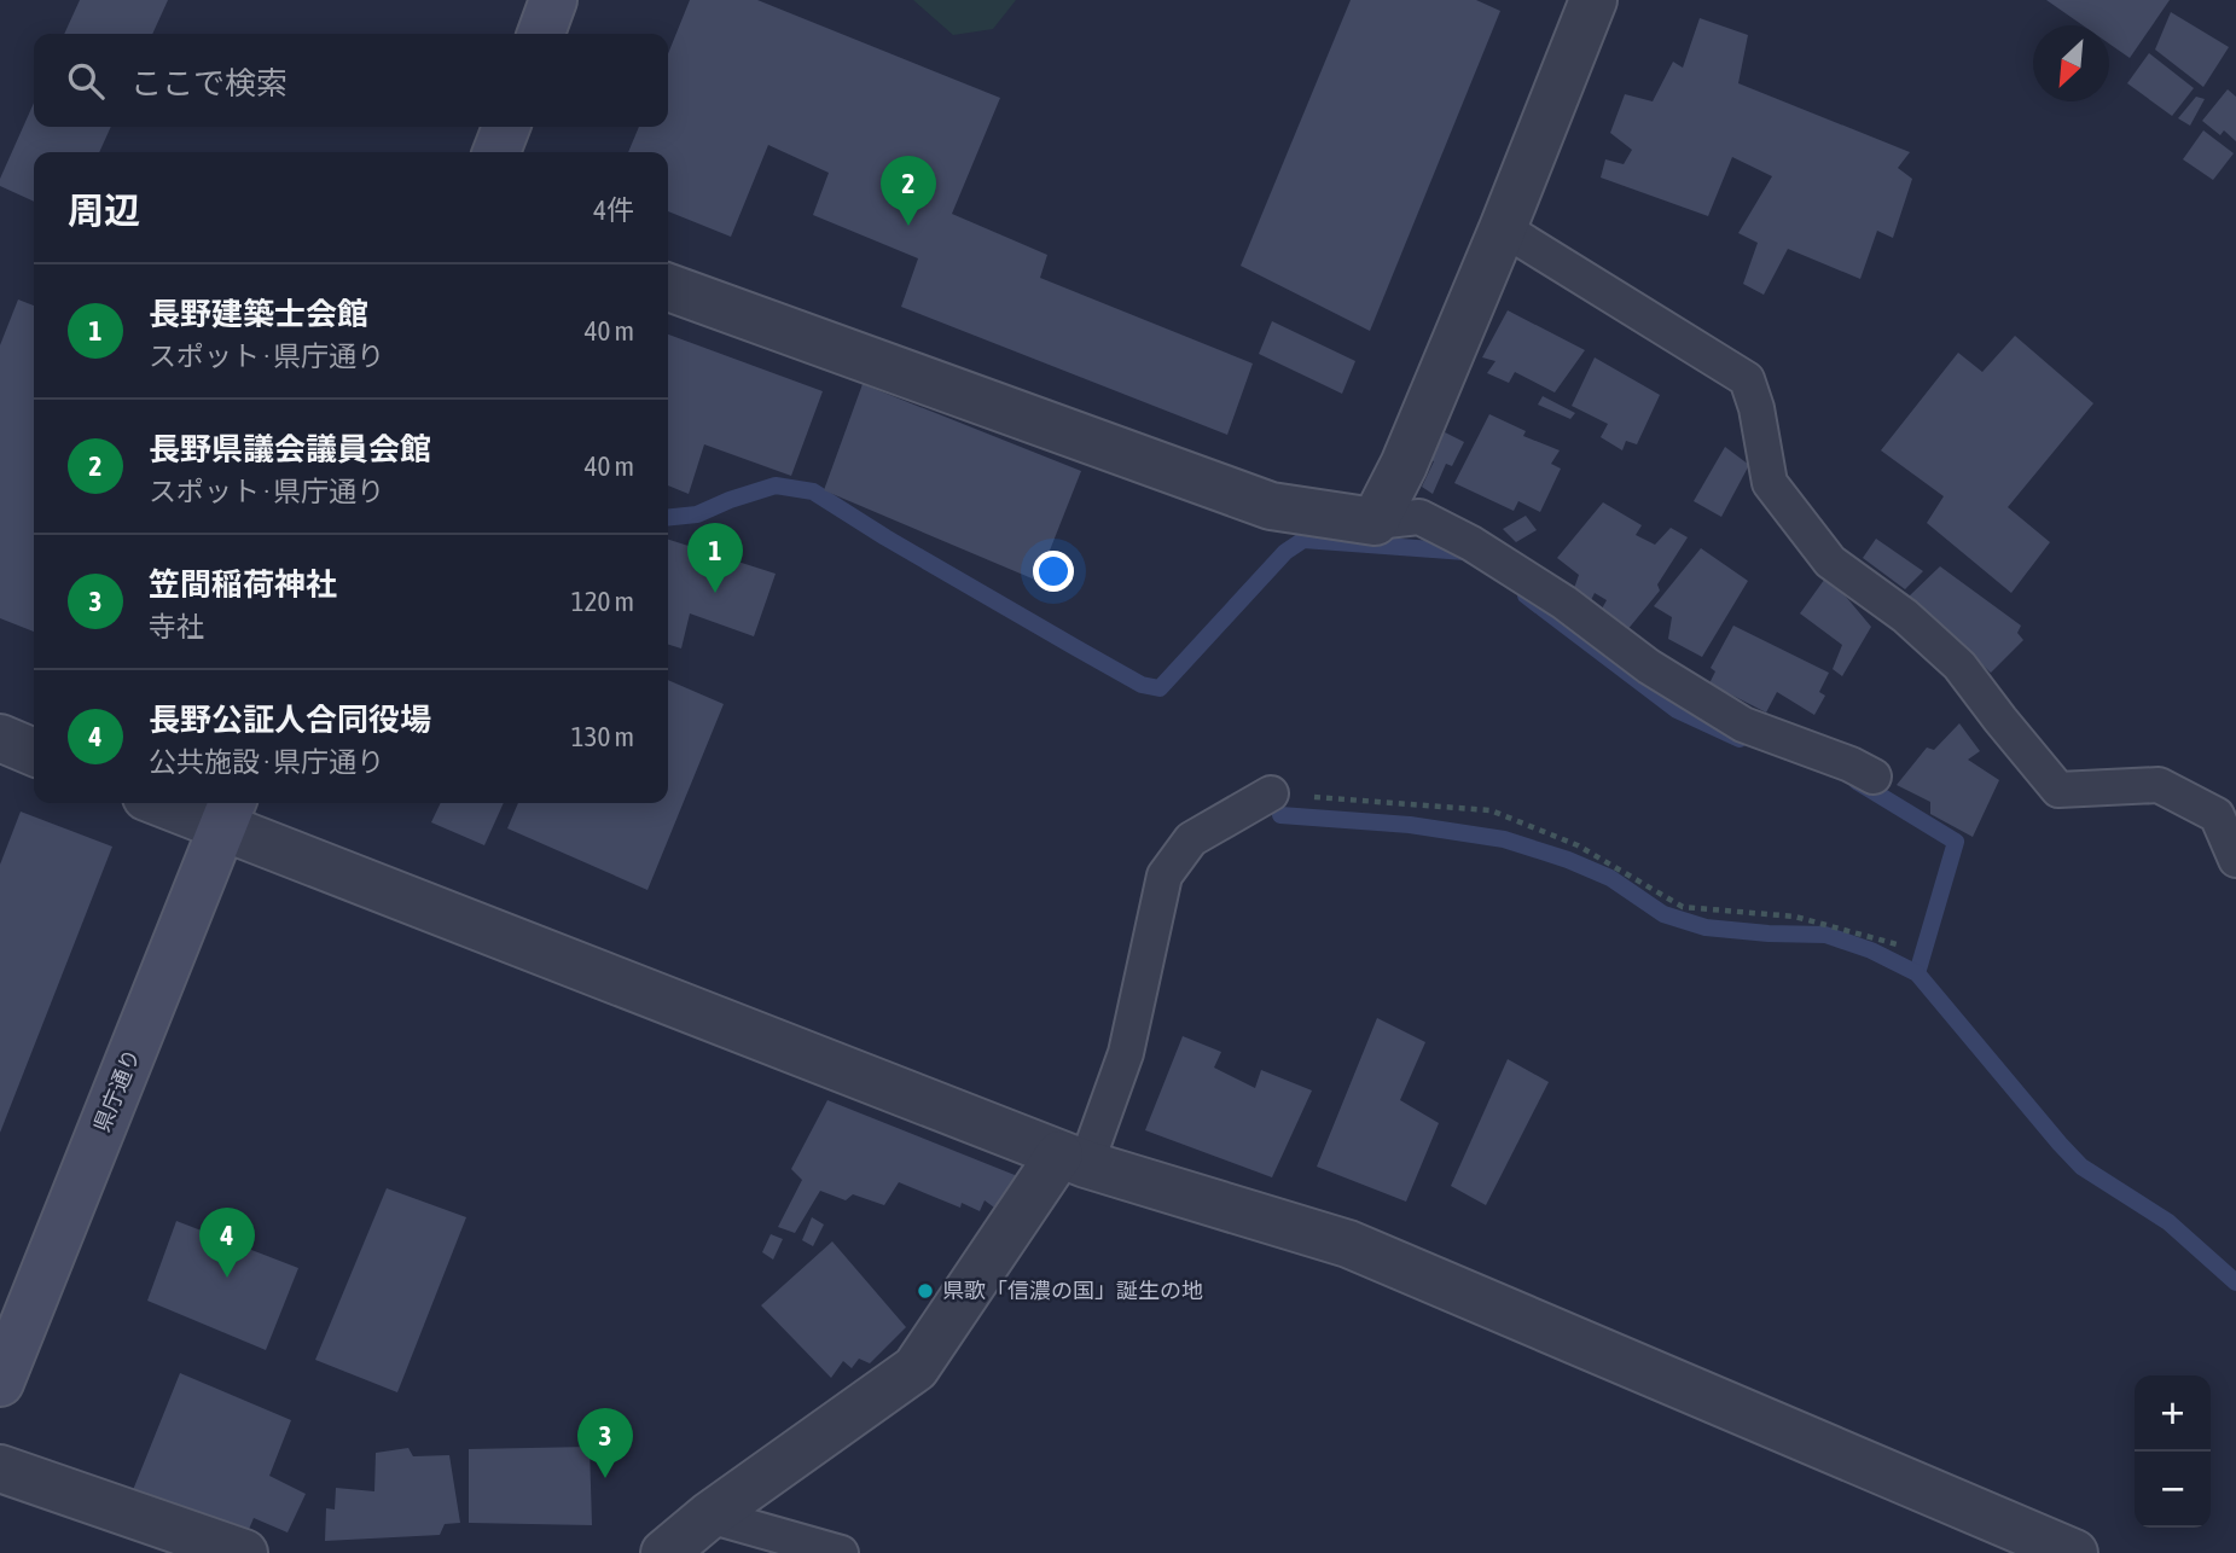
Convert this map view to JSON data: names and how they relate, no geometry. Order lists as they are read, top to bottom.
{
  "streets": {
    "main road": ["県庁通り"]
  },
  "places": ["県歌「信濃の国」誕生の地"],
  "north": "bottom left",
  "page": {
    "search": "ここで検索",
    "heading": ["周辺", "4件"],
    "pins": [
      "2",
      "1",
      "4",
      "3"
    ],
    "list": [
      {
        "mark": "1",
        "name": "長野建築士会館",
        "note": "スポット · 県庁通り",
        "value": "40 m"
      },
      {
        "mark": "2",
        "name": "長野県議会議員会館",
        "note": "スポット · 県庁通り",
        "value": "40 m"
      },
      {
        "mark": "3",
        "name": "笠間稲荷神社",
        "note": "寺社",
        "value": "120 m"
      },
      {
        "mark": "4",
        "name": "長野公証人合同役場",
        "note": "公共施設 · 県庁通り",
        "value": "130 m"
      }
    ],
    "map_buttons": ["+", "−"]
  }
}
